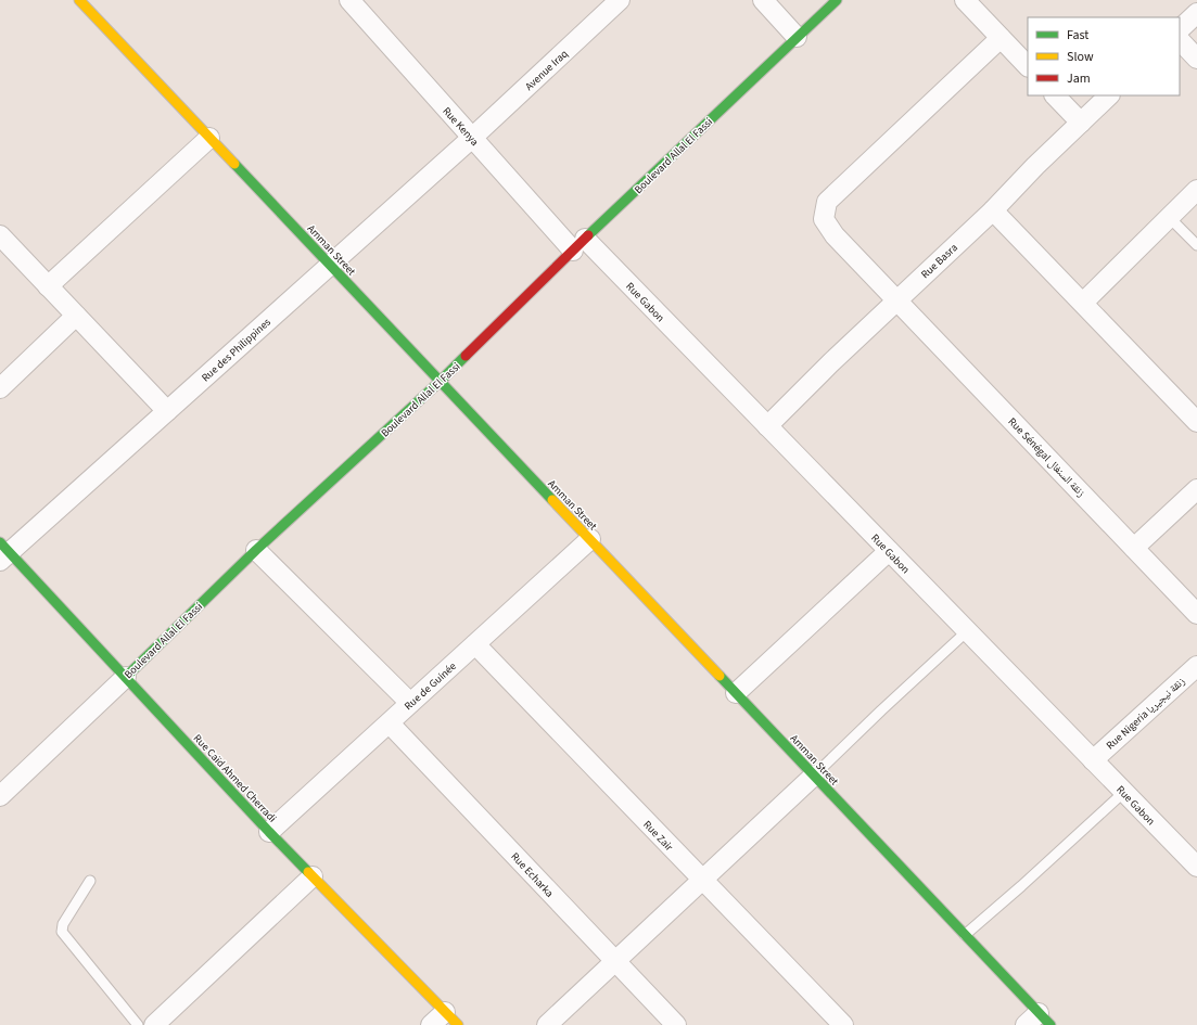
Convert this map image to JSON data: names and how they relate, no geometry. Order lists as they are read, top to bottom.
{
  "streets": {
    "street": [
      "Avenue Iraq",
      "Rue Kenya",
      "Boulevard Allal El Fassi",
      "Amman Street",
      "Rue Basra",
      "Rue Gabon",
      "Rue des Philippines",
      "Rue Sénégal زنقة السنغال",
      "Rue de Guinée",
      "Rue Nigeria زنقة نيجيريا",
      "Rue Caïd Ahmed Cherradi",
      "Rue Zair",
      "Rue Echarka"
    ]
  },
  "crossings": [
    ["Avenue Iraq", "Rue Kenya"],
    ["Avenue Iraq", "Rue des Philippines"],
    ["Rue Kenya", "Boulevard Allal El Fassi"],
    ["Rue Kenya", "Rue Gabon"],
    ["Rue Kenya", "Rue des Philippines"],
    ["Boulevard Allal El Fassi", "Amman Street"],
    ["Boulevard Allal El Fassi", "Rue Gabon"],
    ["Boulevard Allal El Fassi", "Rue Caïd Ahmed Cherradi"],
    ["Amman Street", "Rue des Philippines"],
    ["Amman Street", "Rue de Guinée"],
    ["Rue Basra", "Rue Gabon"],
    ["Rue Basra", "Rue Sénégal زنقة السنغال"],
    ["Rue Gabon", "Rue Nigeria زنقة نيجيريا"],
    ["Rue des Philippines", "Rue Caïd Ahmed Cherradi"],
    ["Rue de Guinée", "Rue Caïd Ahmed Cherradi"],
    ["Rue de Guinée", "Rue Zair"],
    ["Rue de Guinée", "Rue Echarka"]
  ],
  "legend": ["Fast", "Slow", "Jam"]
}
